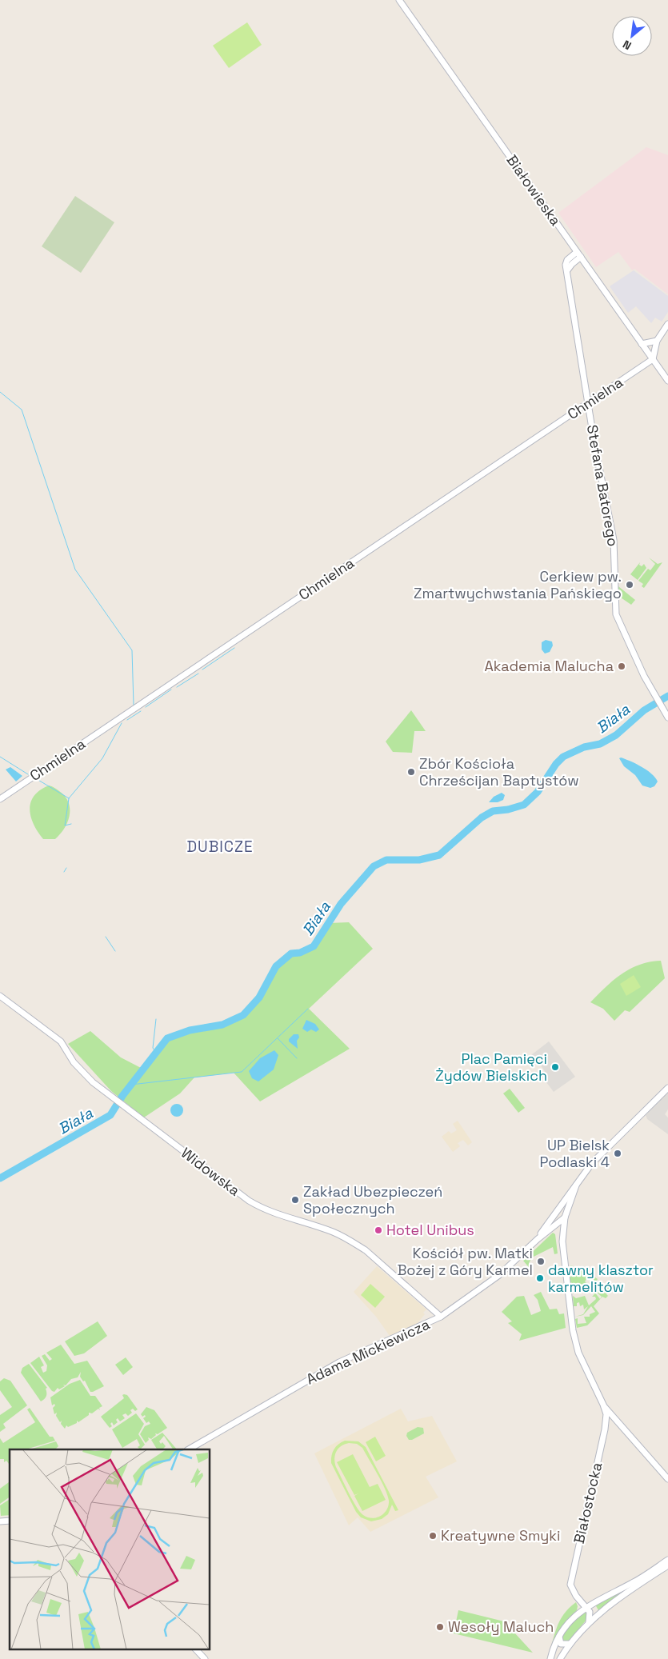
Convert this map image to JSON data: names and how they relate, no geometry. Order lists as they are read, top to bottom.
{
  "streets": {
    "street": [
      "Białowieska",
      "Chmielna",
      "Stefana Batorego",
      "Widowska",
      "Adama Mickiewicza",
      "Białostocka"
    ]
  },
  "crossings": [
    ["Białowieska", "Chmielna"],
    ["Chmielna", "Stefana Batorego"],
    ["Widowska", "Adama Mickiewicza"]
  ],
  "districts": ["DUBICZE"],
  "water": ["Biała"],
  "places": [
    "Cerkiew pw. Zmartwychwstania Pańskiego",
    "Akademia Malucha",
    "Zbór Kościoła Chrześcijan Baptystów",
    "Plac Pamięci Żydów Bielskich",
    "UP Bielsk Podlaski 4",
    "Zakład Ubezpieczeń Społecznych",
    "Hotel Unibus",
    "Kościół pw. Matki Bożej z Góry Karmel",
    "dawny klasztor karmelitów",
    "Kreatywne Smyki",
    "Wesoły Maluch"
  ],
  "north": "bottom left"
}
